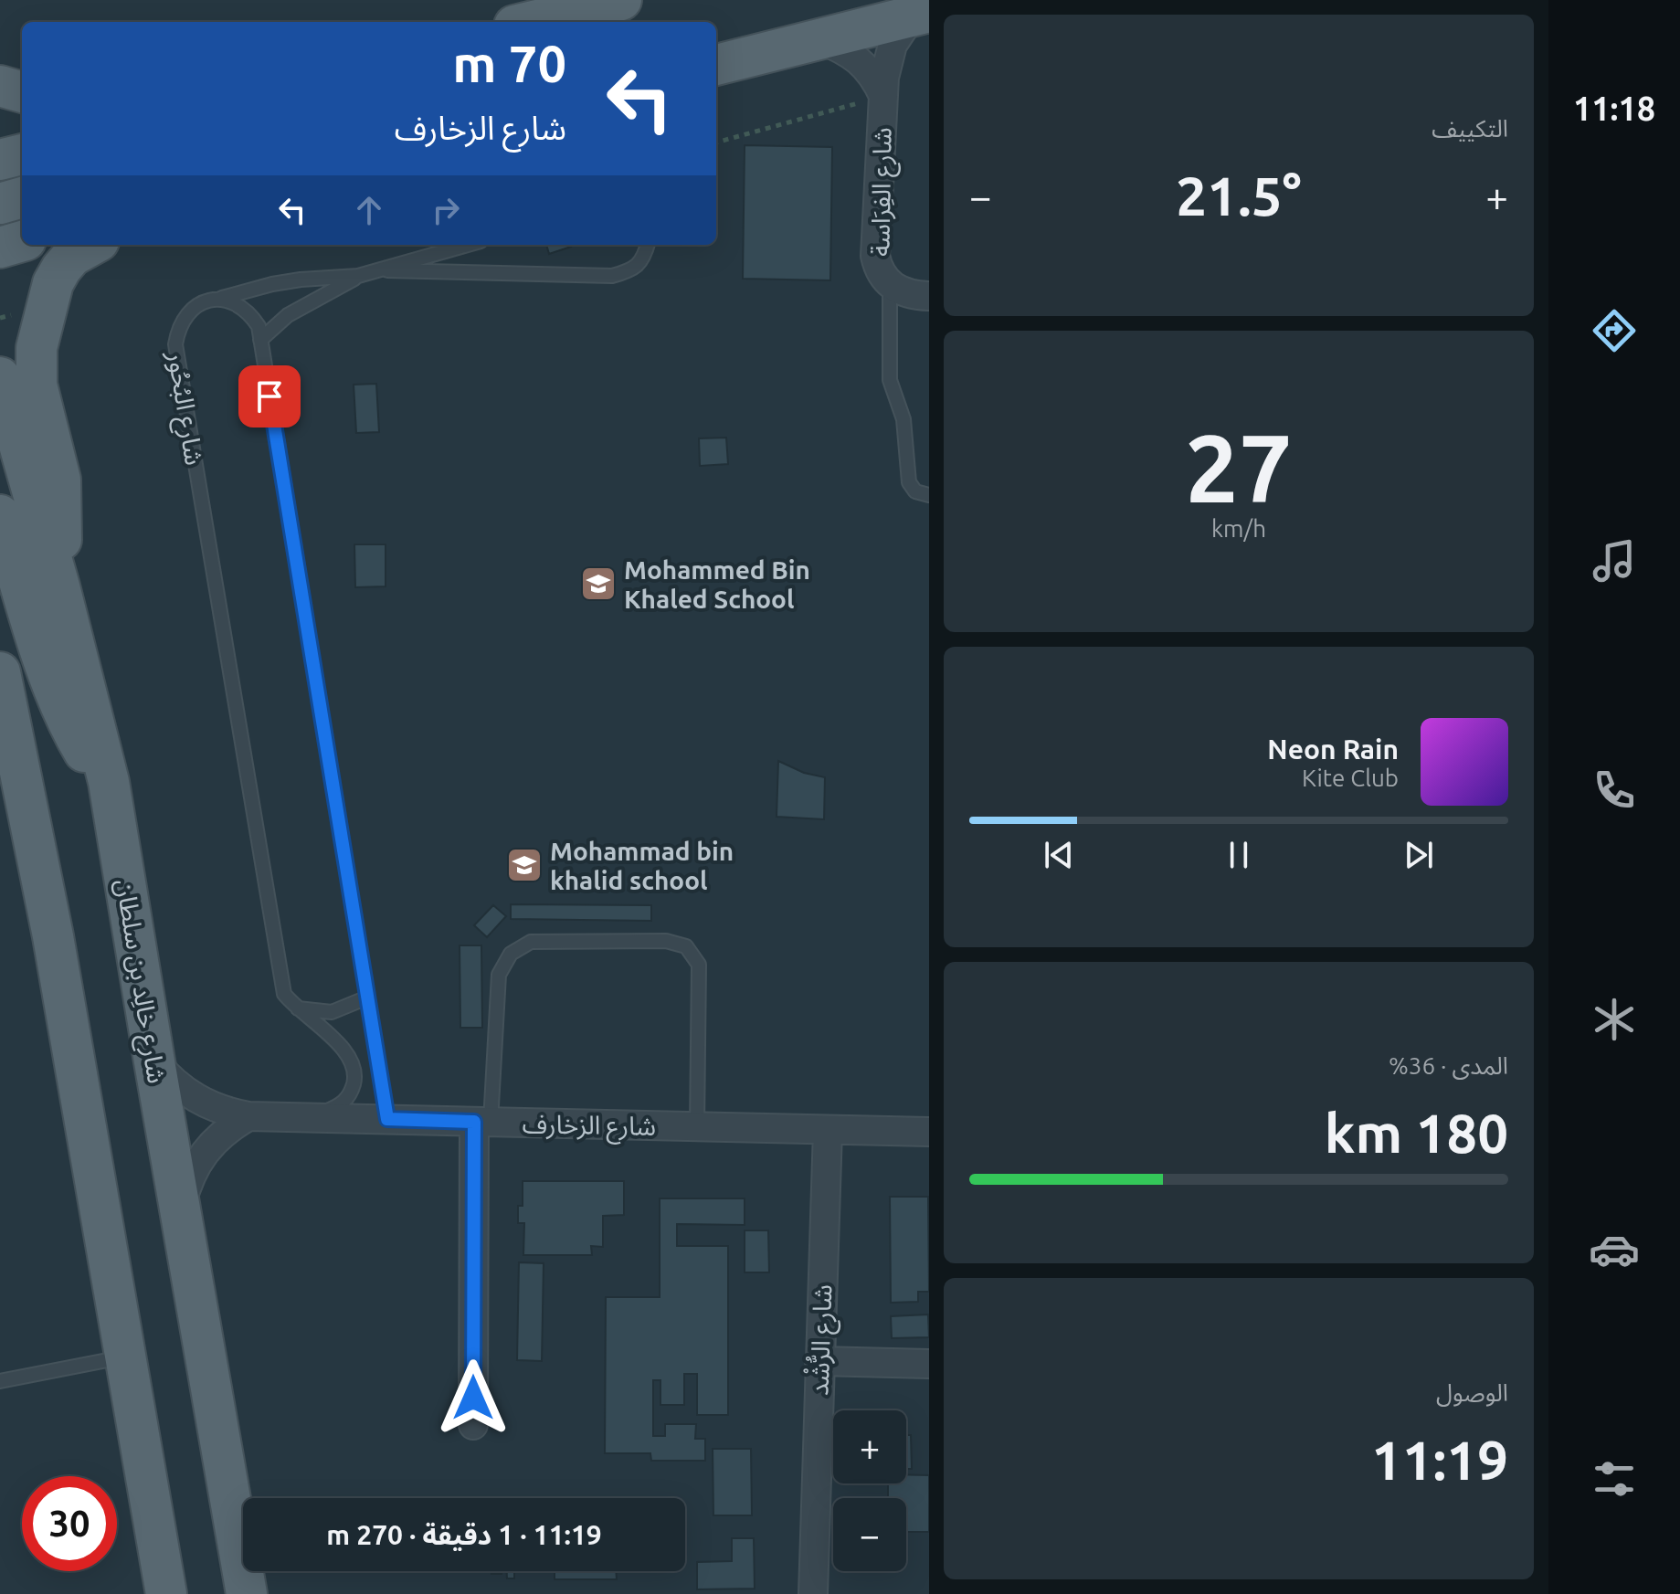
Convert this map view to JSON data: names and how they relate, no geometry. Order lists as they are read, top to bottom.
{
  "streets": {
    "main road": ["شارع خالِد بن سلطان"],
    "street": ["شارع الفِرَاسة", "شارع الزخارف", "شارع الرُّشْد"],
    "lane": ["شارع البُحُور"]
  },
  "crossings": [
    ["شارع البُحُور", "شارع الزخارف"],
    ["شارع خالِد بن سلطان", "شارع الزخارف"],
    ["شارع الزخارف", "شارع الرُّشْد"]
  ],
  "places": {
    "school or university": ["Mohammed Bin Khaled School", "Mohammad bin khalid school"]
  },
  "page": {
    "tabs": "11:18",
    "tile": [
      "التكييف",
      ["27", "km/h"],
      ["المدى · 36%", "180 km"],
      ["الوصول", "11:19"]
    ],
    "turn": ["70 m", "شارع الزخارف"],
    "heat": ["−", "21.5°", "+"],
    "song": ["Neon Rain", "Kite Club"],
    "map_buttons": ["+", "−"],
    "limit": "30",
    "trip": "11:19 · 1 دقيقة · 270 m"
  }
}
